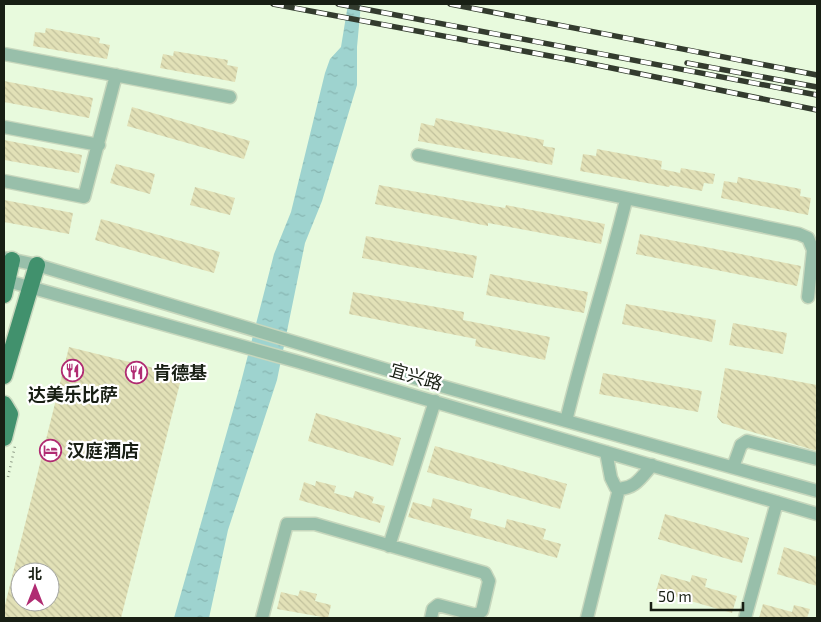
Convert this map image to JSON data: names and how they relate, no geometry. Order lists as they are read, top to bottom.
{
  "streets": {
    "street": ["宜兴路"]
  },
  "places": {
    "restaurant": ["达美乐比萨", "肯德基"],
    "hotel": ["汉庭酒店"]
  },
  "scale_bar": "50 m",
  "north": "top"
}
